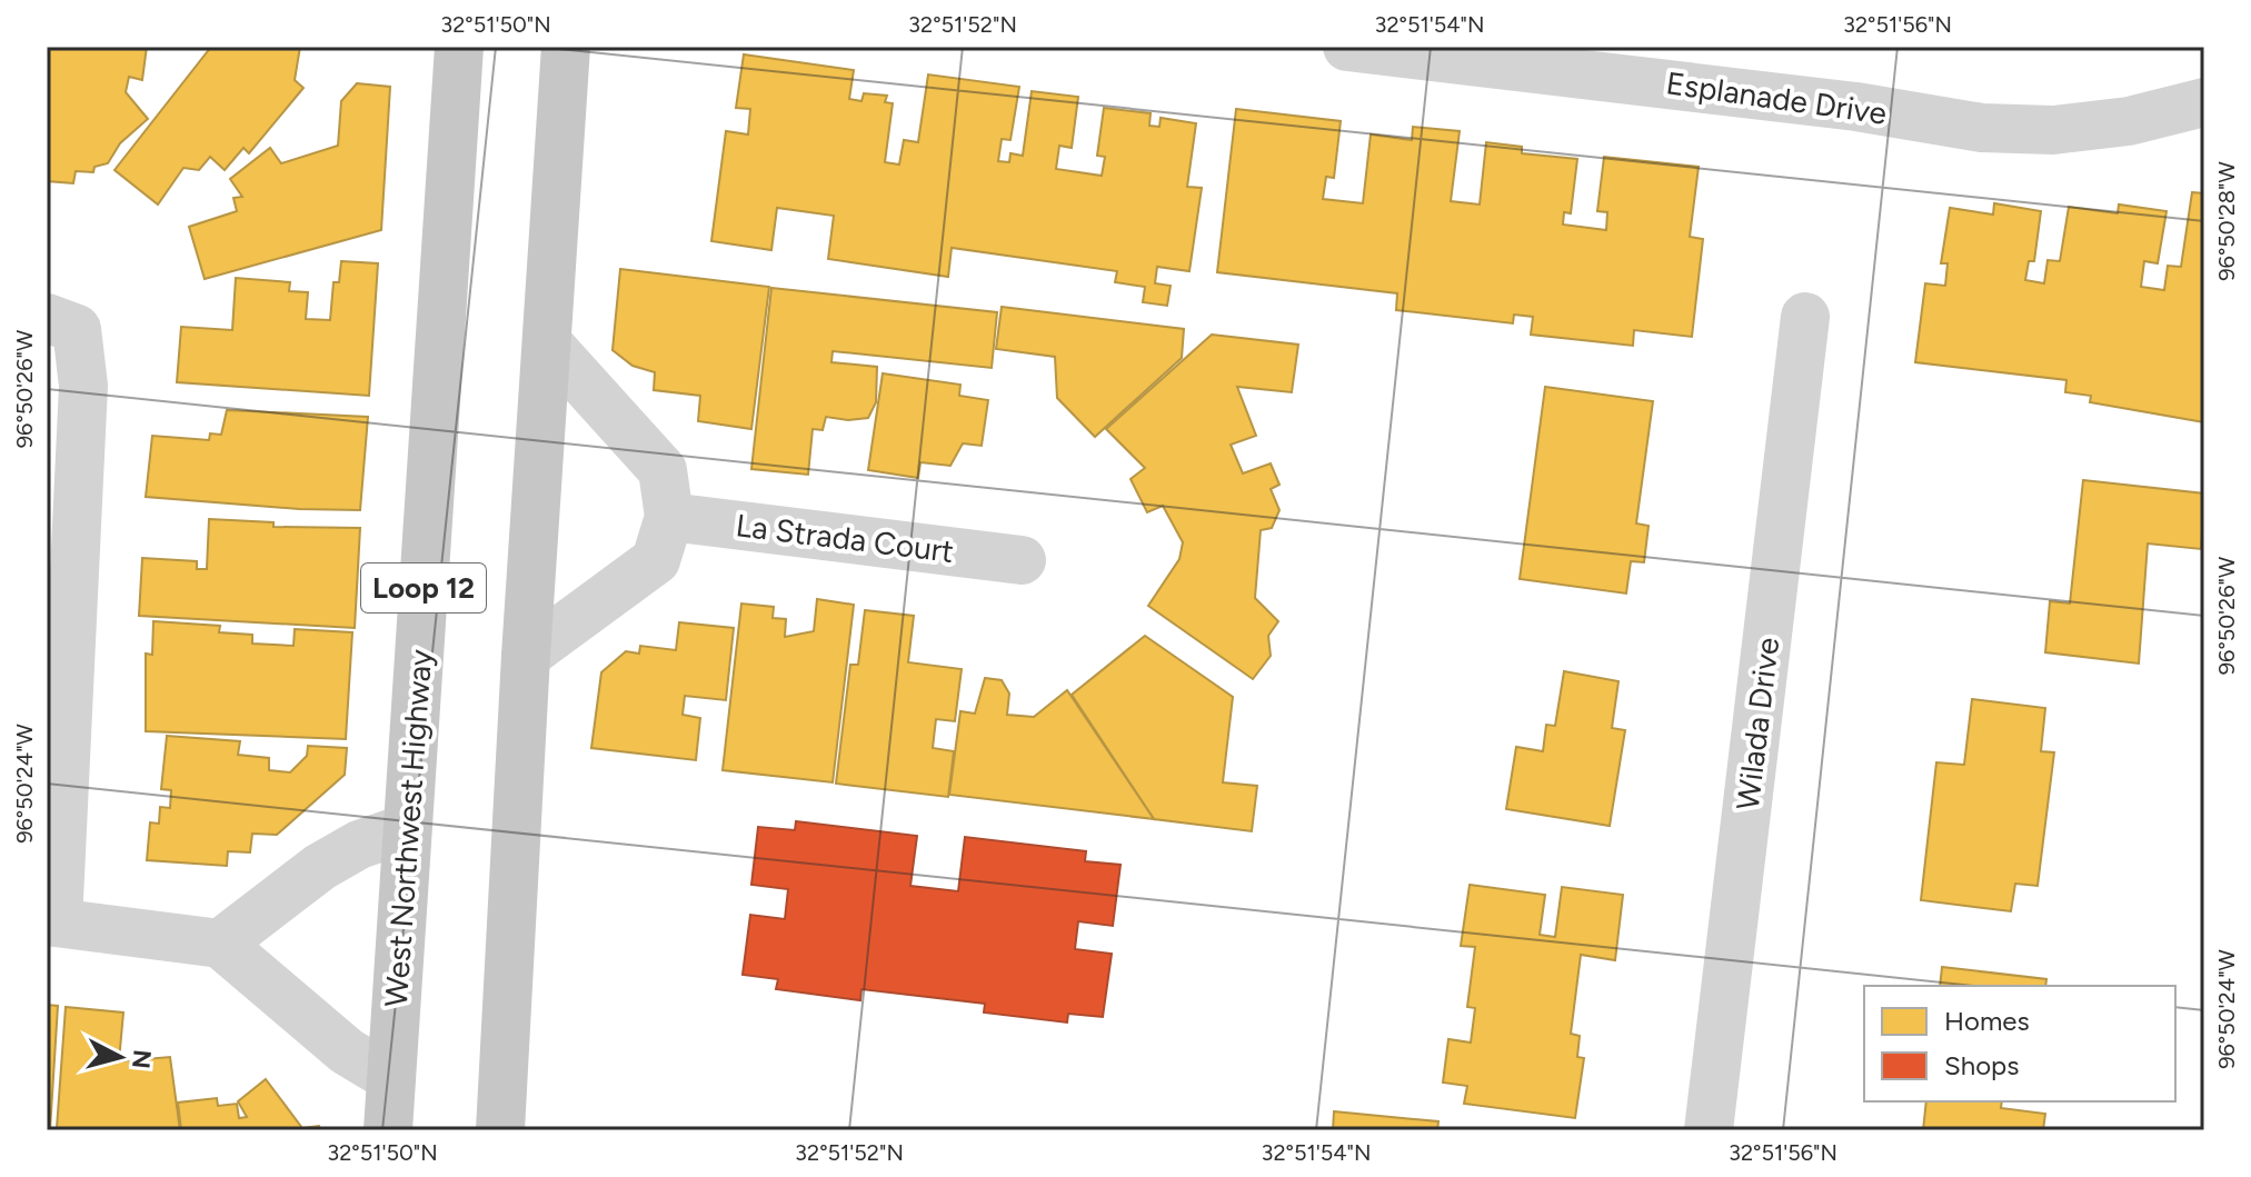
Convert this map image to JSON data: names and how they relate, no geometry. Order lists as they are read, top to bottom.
{
  "streets": {
    "main road": ["Loop 12", "West Northwest Highway"],
    "street": ["Esplanade Drive", "La Strada Court", "Wilada Drive"]
  },
  "legend": ["Homes", "Shops"],
  "north": "right",
  "coordinates": [
    "32°51'50\"N",
    "32°51'52\"N",
    "32°51'54\"N",
    "32°51'56\"N",
    "96°50'28\"W",
    "96°50'26\"W",
    "96°50'24\"W"
  ]
}
